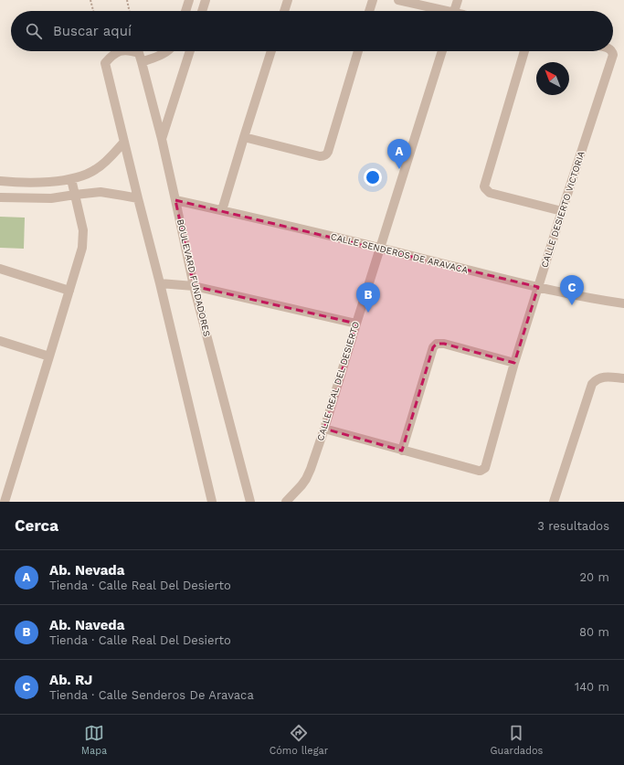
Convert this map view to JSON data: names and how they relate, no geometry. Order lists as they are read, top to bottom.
{
  "streets": {
    "street": [
      "CALLE DESIERTO VICTORIA",
      "CALLE SENDEROS DE ARAVACA",
      "BOULEVARD FUNDADORES",
      "CALLE REAL DEL DESIERTO"
    ]
  },
  "crossings": [
    ["CALLE DESIERTO VICTORIA", "CALLE SENDEROS DE ARAVACA"],
    ["CALLE DESIERTO VICTORIA", "CALLE REAL DEL DESIERTO"],
    ["CALLE SENDEROS DE ARAVACA", "BOULEVARD FUNDADORES"],
    ["CALLE SENDEROS DE ARAVACA", "CALLE REAL DEL DESIERTO"]
  ],
  "north": "top left",
  "page": {
    "search": "Buscar aquí",
    "pins": ["A", "C", "B"],
    "heading": ["Cerca", "3 resultados"],
    "list": [
      {
        "mark": "A",
        "name": "Ab. Nevada",
        "note": "Tienda · Calle Real Del Desierto",
        "value": "20 m"
      },
      {
        "mark": "B",
        "name": "Ab. Naveda",
        "note": "Tienda · Calle Real Del Desierto",
        "value": "80 m"
      },
      {
        "mark": "C",
        "name": "Ab. RJ",
        "note": "Tienda · Calle Senderos De Aravaca",
        "value": "140 m"
      }
    ],
    "nav": ["Mapa", "Cómo llegar", "Guardados"]
  }
}
